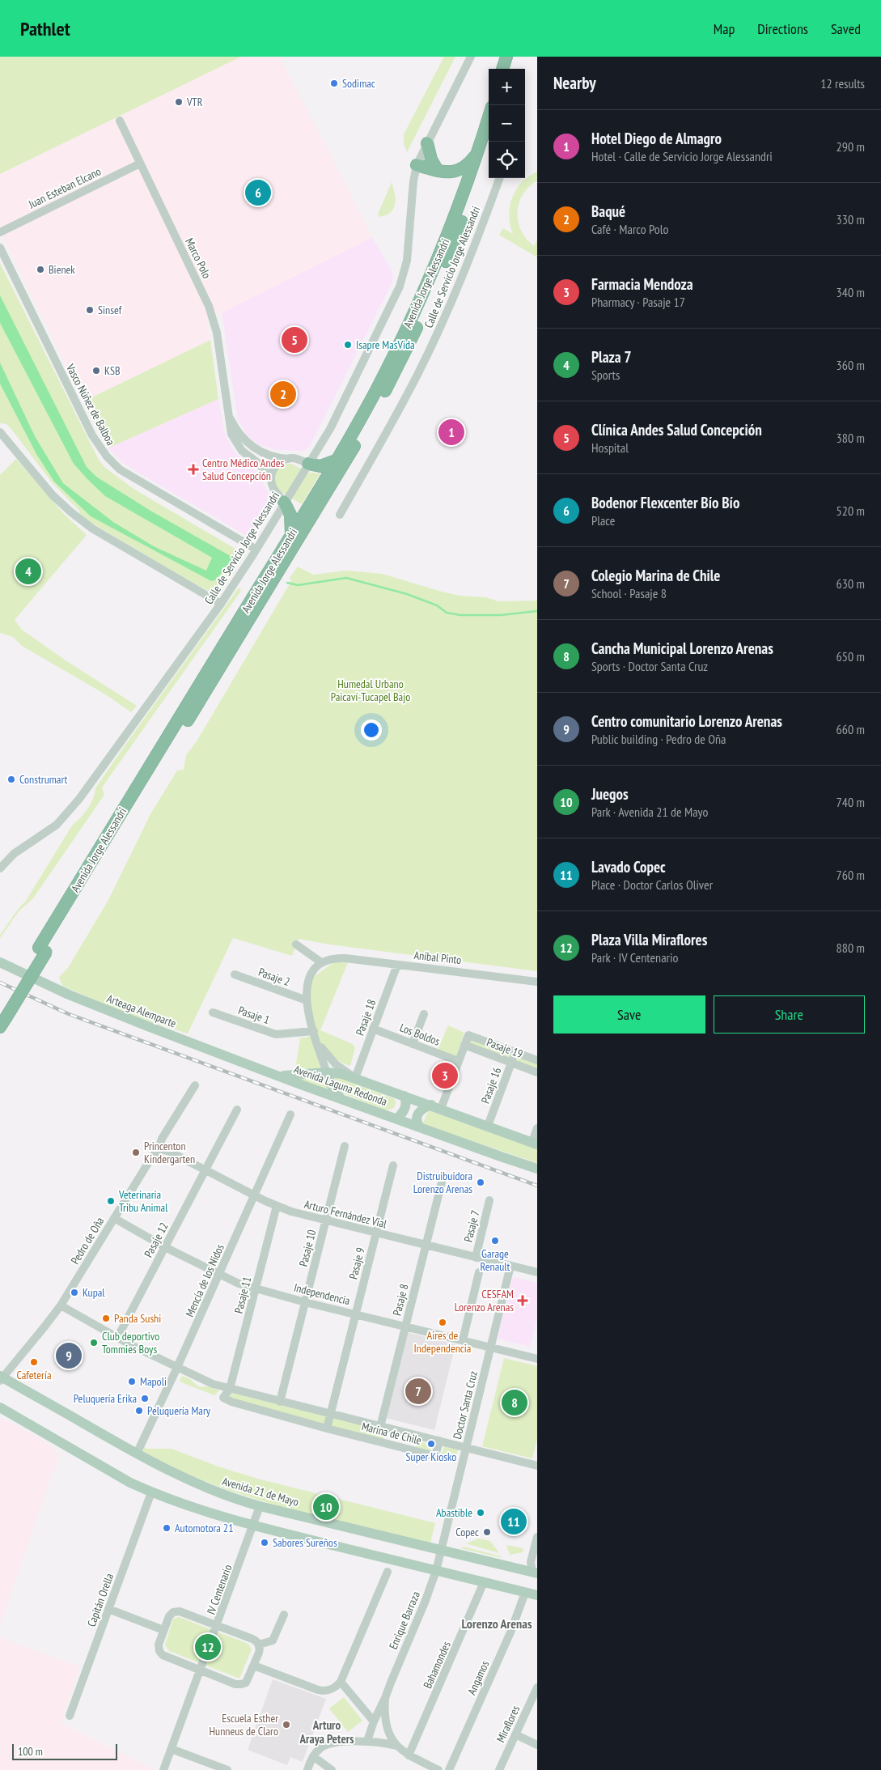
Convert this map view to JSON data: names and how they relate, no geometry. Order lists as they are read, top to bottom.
{
  "streets": {
    "highway": ["Avenida Jorge Alessandri"],
    "main road": ["Arteaga Alemparte", "Avenida Laguna Redonda", "Avenida 21 de Mayo"],
    "street": [
      "Juan Esteban Elcano",
      "Marco Polo",
      "Calle de Servicio Jorge Alessandri",
      "Vasco Núñez de Balboa",
      "Aníbal Pinto",
      "Pasaje 2",
      "Pasaje 1",
      "Pasaje 18",
      "Los Boldos",
      "Pasaje 19",
      "Pasaje 16",
      "Arturo Fernández Vial",
      "Pasaje 7",
      "Pasaje 12",
      "Pedro de Oña",
      "Pasaje 10",
      "Pasaje 9",
      "Mencía de los Nidos",
      "Independencia",
      "Pasaje 11",
      "Pasaje 8",
      "Doctor Santa Cruz",
      "Marina de Chile",
      "IV Centenario",
      "Capitán Orella",
      "Enrique Barraza",
      "Bahamondes",
      "Angamos",
      "Miraflores"
    ]
  },
  "crossings": [
    ["Juan Esteban Elcano", "Marco Polo"],
    ["Marco Polo", "Calle de Servicio Jorge Alessandri"],
    ["Calle de Servicio Jorge Alessandri", "Vasco Núñez de Balboa"],
    ["Aníbal Pinto", "Pasaje 18"],
    ["Arteaga Alemparte", "Avenida Laguna Redonda"],
    ["Pasaje 18", "Los Boldos"],
    ["Pasaje 18", "Avenida Laguna Redonda"],
    ["Pasaje 19", "Pasaje 16"],
    ["Avenida Laguna Redonda", "Pasaje 16"],
    ["Arturo Fernández Vial", "Pasaje 7"],
    ["Arturo Fernández Vial", "Pasaje 12"],
    ["Arturo Fernández Vial", "Pedro de Oña"],
    ["Arturo Fernández Vial", "Pasaje 10"],
    ["Arturo Fernández Vial", "Pasaje 9"],
    ["Arturo Fernández Vial", "Mencía de los Nidos"],
    ["Arturo Fernández Vial", "Pasaje 11"],
    ["Arturo Fernández Vial", "Pasaje 8"],
    ["Arturo Fernández Vial", "Doctor Santa Cruz"],
    ["Pasaje 12", "Independencia"],
    ["Pasaje 12", "Marina de Chile"],
    ["Pedro de Oña", "Independencia"],
    ["Pedro de Oña", "Marina de Chile"],
    ["Pedro de Oña", "Avenida 21 de Mayo"],
    ["Pasaje 10", "Independencia"],
    ["Pasaje 10", "Marina de Chile"],
    ["Pasaje 9", "Independencia"],
    ["Pasaje 9", "Marina de Chile"],
    ["Mencía de los Nidos", "Independencia"],
    ["Mencía de los Nidos", "Marina de Chile"],
    ["Mencía de los Nidos", "Avenida 21 de Mayo"],
    ["Independencia", "Pasaje 11"],
    ["Independencia", "Pasaje 8"],
    ["Independencia", "Doctor Santa Cruz"],
    ["Pasaje 11", "Marina de Chile"],
    ["Pasaje 8", "Marina de Chile"],
    ["Doctor Santa Cruz", "Marina de Chile"],
    ["Doctor Santa Cruz", "Avenida 21 de Mayo"],
    ["Doctor Santa Cruz", "Enrique Barraza"],
    ["Avenida 21 de Mayo", "IV Centenario"],
    ["Avenida 21 de Mayo", "Enrique Barraza"],
    ["Enrique Barraza", "Bahamondes"]
  ],
  "districts": ["Lorenzo Arenas", "Arturo Araya Peters"],
  "parks": ["Humedal Urbano Paicaví-Tucapel Bajo"],
  "places": {
    "other": [
      "Sodimac",
      "VTR",
      "Bienek",
      "Sinsef",
      "Isapre MasVida",
      "KSB",
      "Construmart",
      "Princenton Kindergarten",
      "Distruibuidora Lorenzo Arenas",
      "Veterinaria Tribu Animal",
      "Garage Renault",
      "Kupal",
      "Panda Sushi",
      "Aires de Independencia",
      "Club deportivo Tommies Boys",
      "Cafetería",
      "Mapoli",
      "Peluquería Erika",
      "Peluquería Mary",
      "Super Kiosko",
      "Abastible",
      "Automotora 21",
      "Copec",
      "Sabores Sureños",
      "Escuela Esther Hunneus de Claro"
    ],
    "health": ["Centro Médico Andes Salud Concepción", "CESFAM Lorenzo Arenas"]
  },
  "scale_bar": "100 m",
  "page": {
    "header": "Pathlet",
    "nav": ["Map", "Directions", "Saved"],
    "heading": ["Nearby", "12 results"],
    "map_buttons": ["+", "−"],
    "list": [
      {
        "mark": "1",
        "name": "Hotel Diego de Almagro",
        "note": "Hotel · Calle de Servicio Jorge Alessandri",
        "value": "290 m"
      },
      {
        "mark": "2",
        "name": "Baqué",
        "note": "Café · Marco Polo",
        "value": "330 m"
      },
      {
        "mark": "3",
        "name": "Farmacia Mendoza",
        "note": "Pharmacy · Pasaje 17",
        "value": "340 m"
      },
      {
        "mark": "4",
        "name": "Plaza 7",
        "note": "Sports",
        "value": "360 m"
      },
      {
        "mark": "5",
        "name": "Clínica Andes Salud Concepción",
        "note": "Hospital",
        "value": "380 m"
      },
      {
        "mark": "6",
        "name": "Bodenor Flexcenter Bío Bío",
        "note": "Place",
        "value": "520 m"
      },
      {
        "mark": "7",
        "name": "Colegio Marina de Chile",
        "note": "School · Pasaje 8",
        "value": "630 m"
      },
      {
        "mark": "8",
        "name": "Cancha Municipal Lorenzo Arenas",
        "note": "Sports · Doctor Santa Cruz",
        "value": "650 m"
      },
      {
        "mark": "9",
        "name": "Centro comunitario Lorenzo Arenas",
        "note": "Public building · Pedro de Oña",
        "value": "660 m"
      },
      {
        "mark": "10",
        "name": "Juegos",
        "note": "Park · Avenida 21 de Mayo",
        "value": "740 m"
      },
      {
        "mark": "11",
        "name": "Lavado Copec",
        "note": "Place · Doctor Carlos Oliver",
        "value": "760 m"
      },
      {
        "mark": "12",
        "name": "Plaza Villa Miraflores",
        "note": "Park · IV Centenario",
        "value": "880 m"
      }
    ],
    "pins": [
      "6",
      "5",
      "2",
      "1",
      "4",
      "3",
      "9",
      "7",
      "8",
      "10",
      "11",
      "12"
    ],
    "buttons": ["Save", "Share"],
    "scale": "100 m"
  }
}
